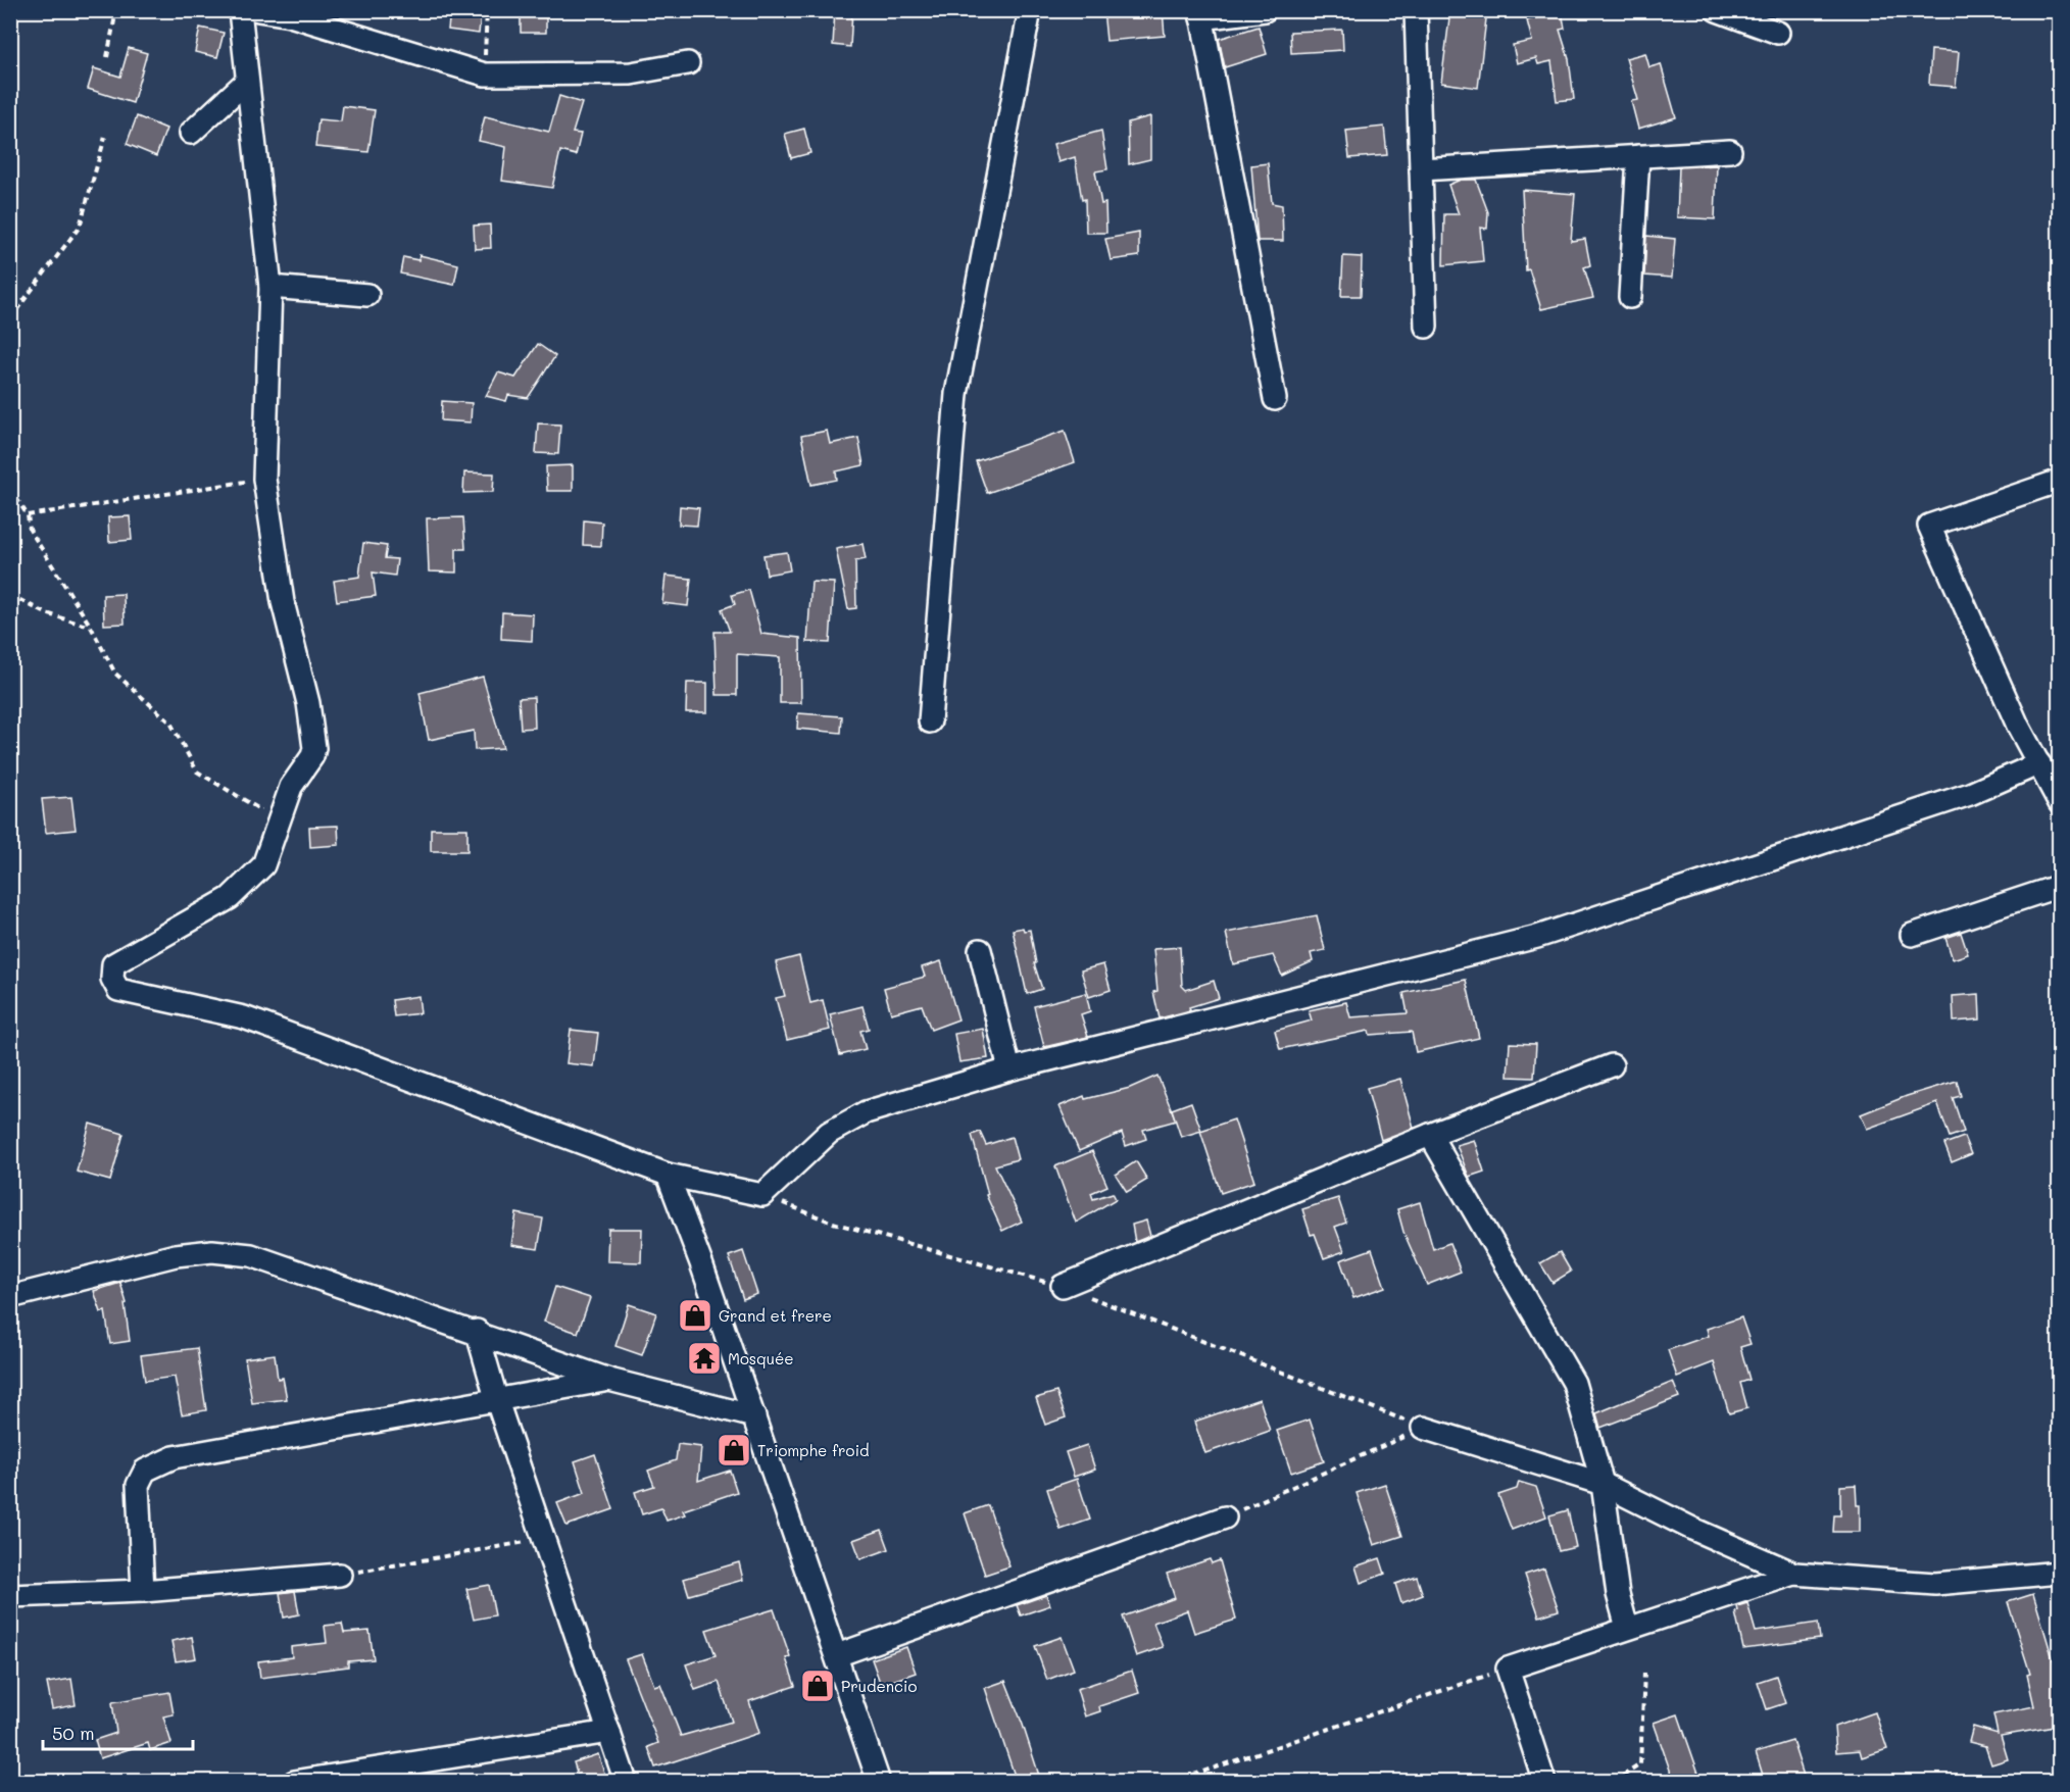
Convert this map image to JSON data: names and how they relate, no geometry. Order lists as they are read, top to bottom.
{
  "places": {
    "shop": ["Grand et frere", "Triomphe froid", "Prudencio"],
    "temple": ["Mosquée"]
  },
  "scale_bar": "50 m"
}
